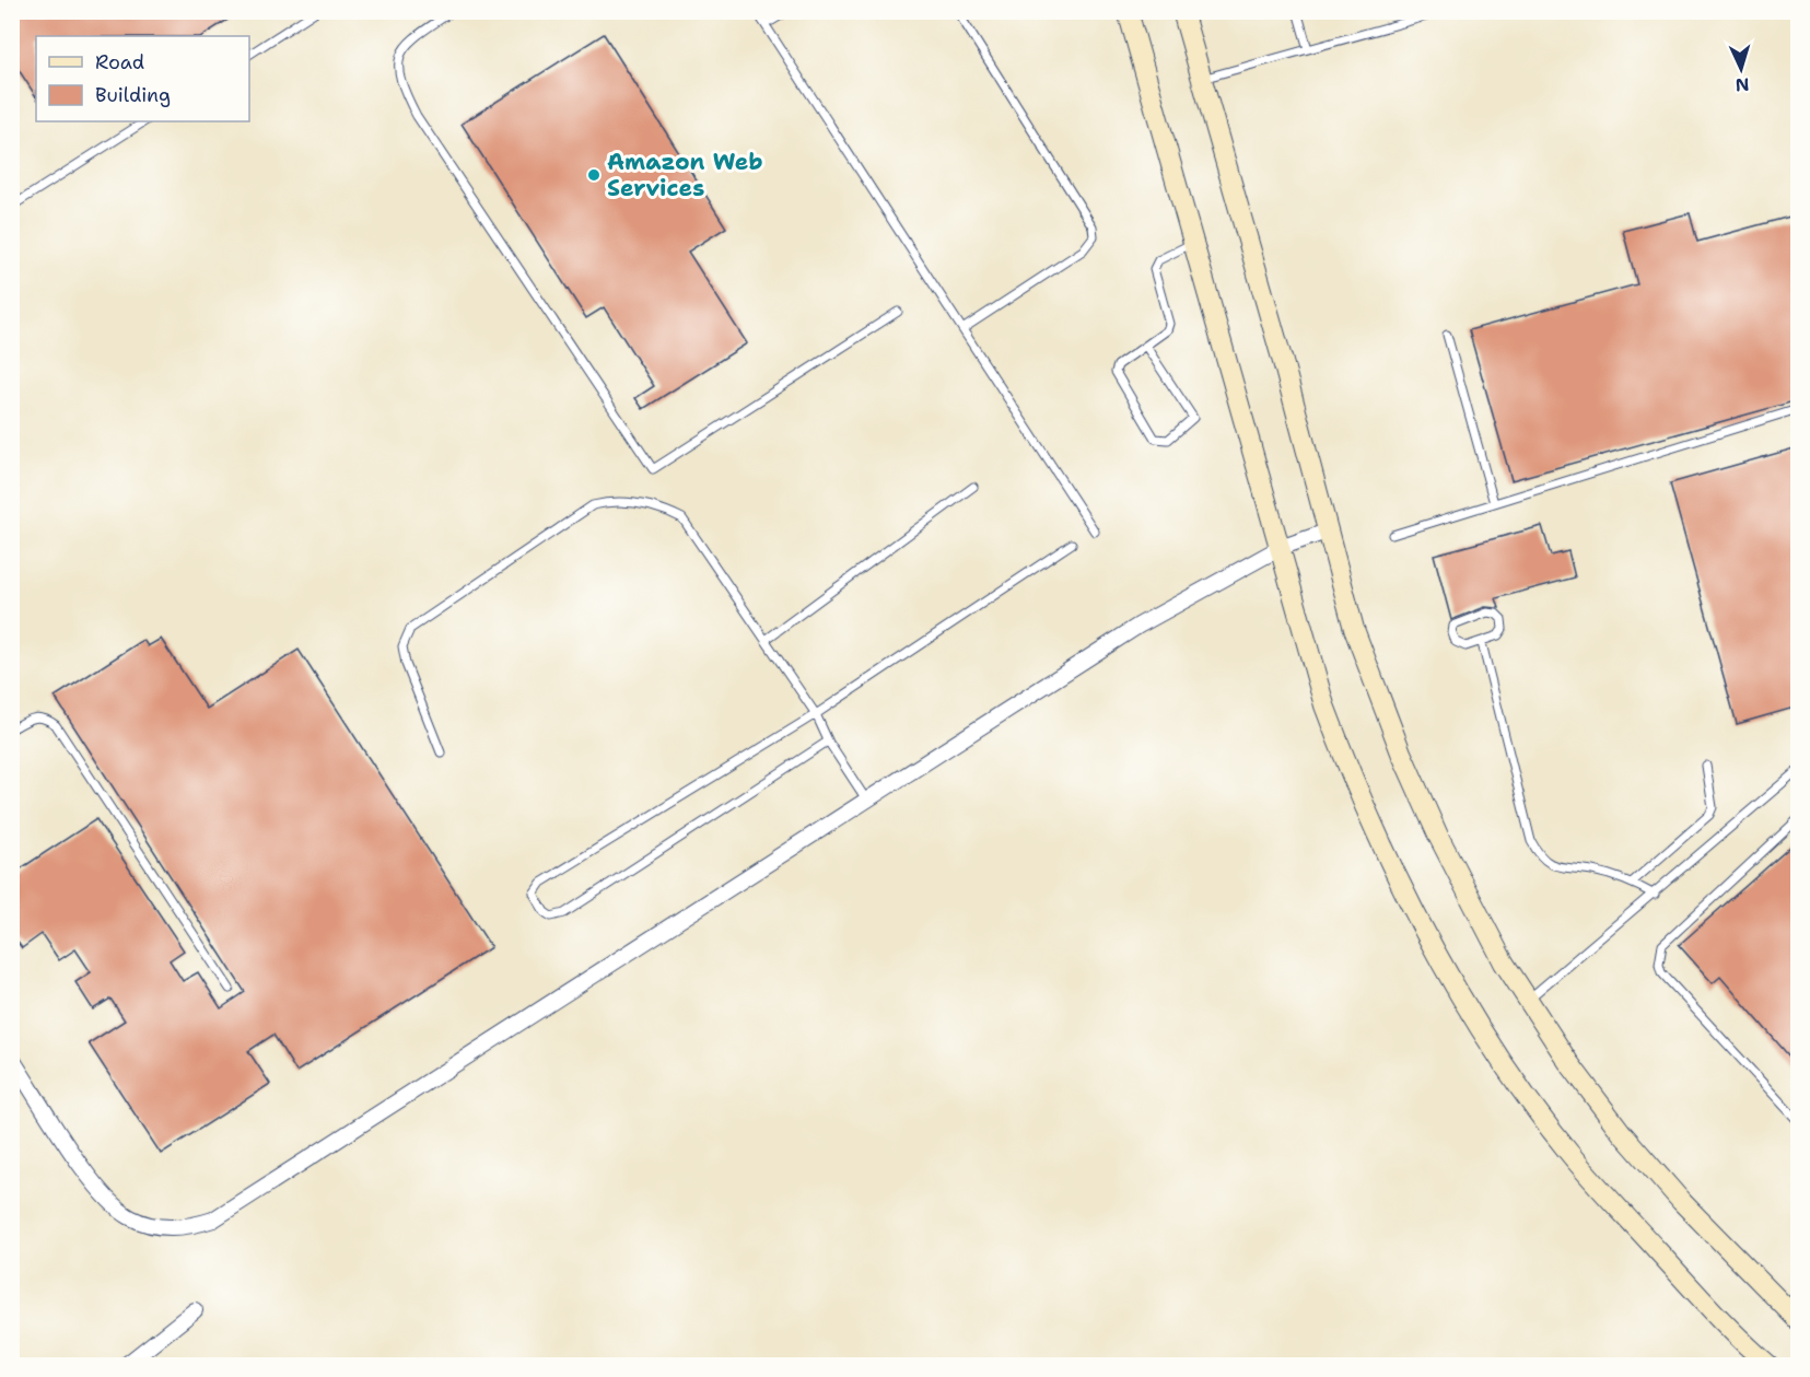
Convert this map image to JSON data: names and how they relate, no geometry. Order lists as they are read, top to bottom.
{
  "places": ["Amazon Web Services"],
  "legend": ["Road", "Building"],
  "north": "bottom"
}
